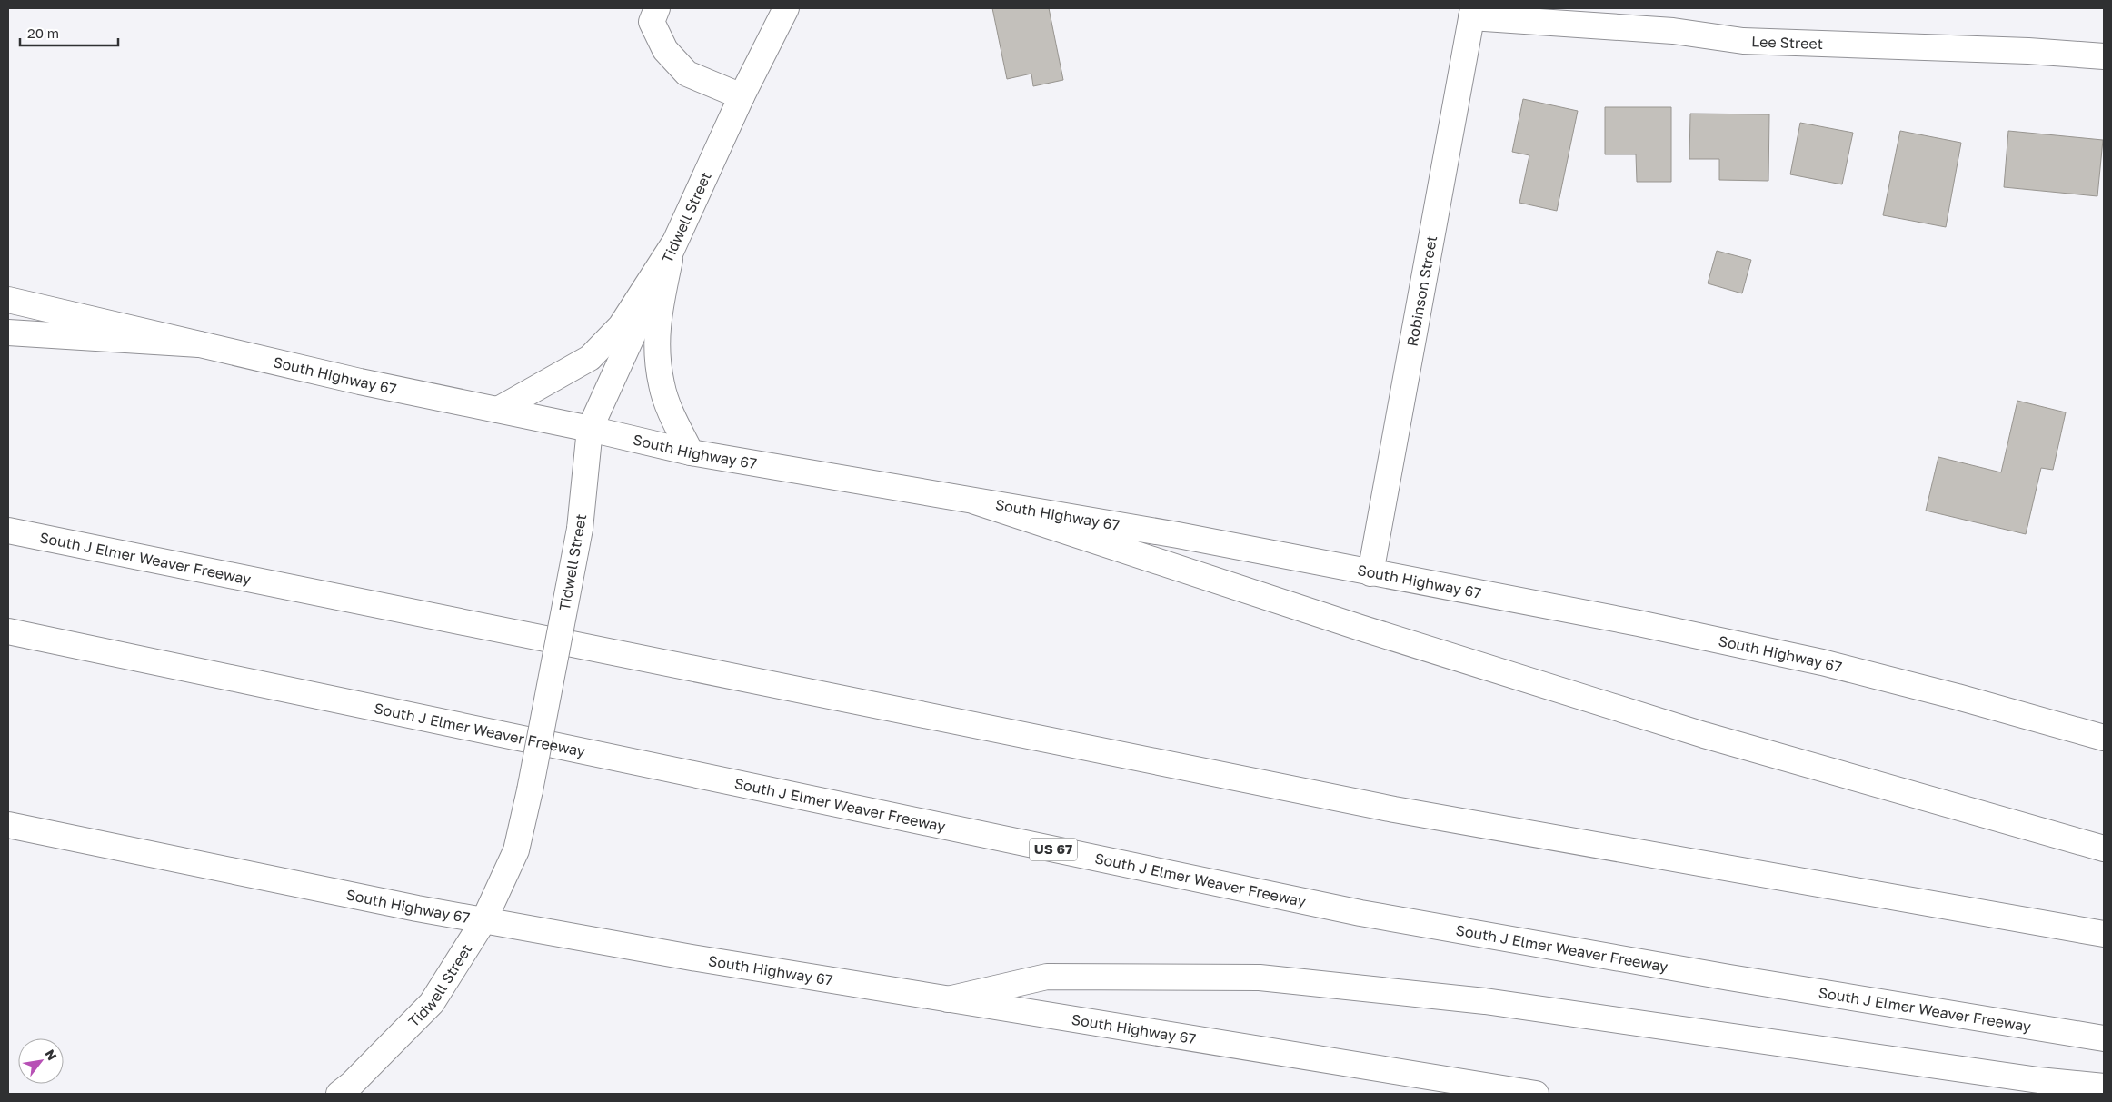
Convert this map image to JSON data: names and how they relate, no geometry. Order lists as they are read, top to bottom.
{
  "streets": {
    "main road": [
      "Lee Street",
      "Tidwell Street",
      "Robinson Street",
      "South Highway 67",
      "South J Elmer Weaver Freeway",
      "US 67"
    ]
  },
  "crossings": [
    ["Lee Street", "Robinson Street"],
    ["Tidwell Street", "South Highway 67"],
    ["Robinson Street", "South Highway 67"]
  ],
  "scale_bar": "20 m",
  "north": "top right"
}
